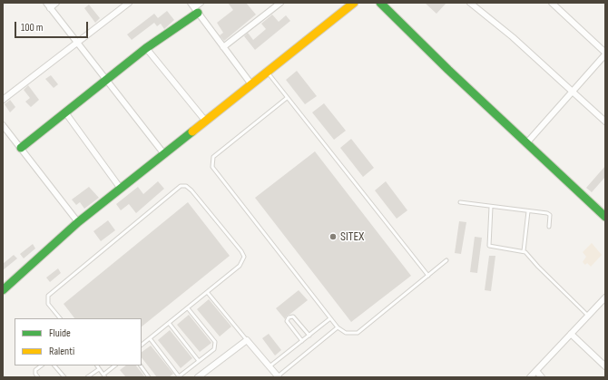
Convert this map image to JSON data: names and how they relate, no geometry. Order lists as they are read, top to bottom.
{
  "places": ["SITEX"],
  "legend": ["Fluide", "Ralenti"],
  "scale_bar": "100 m"
}
